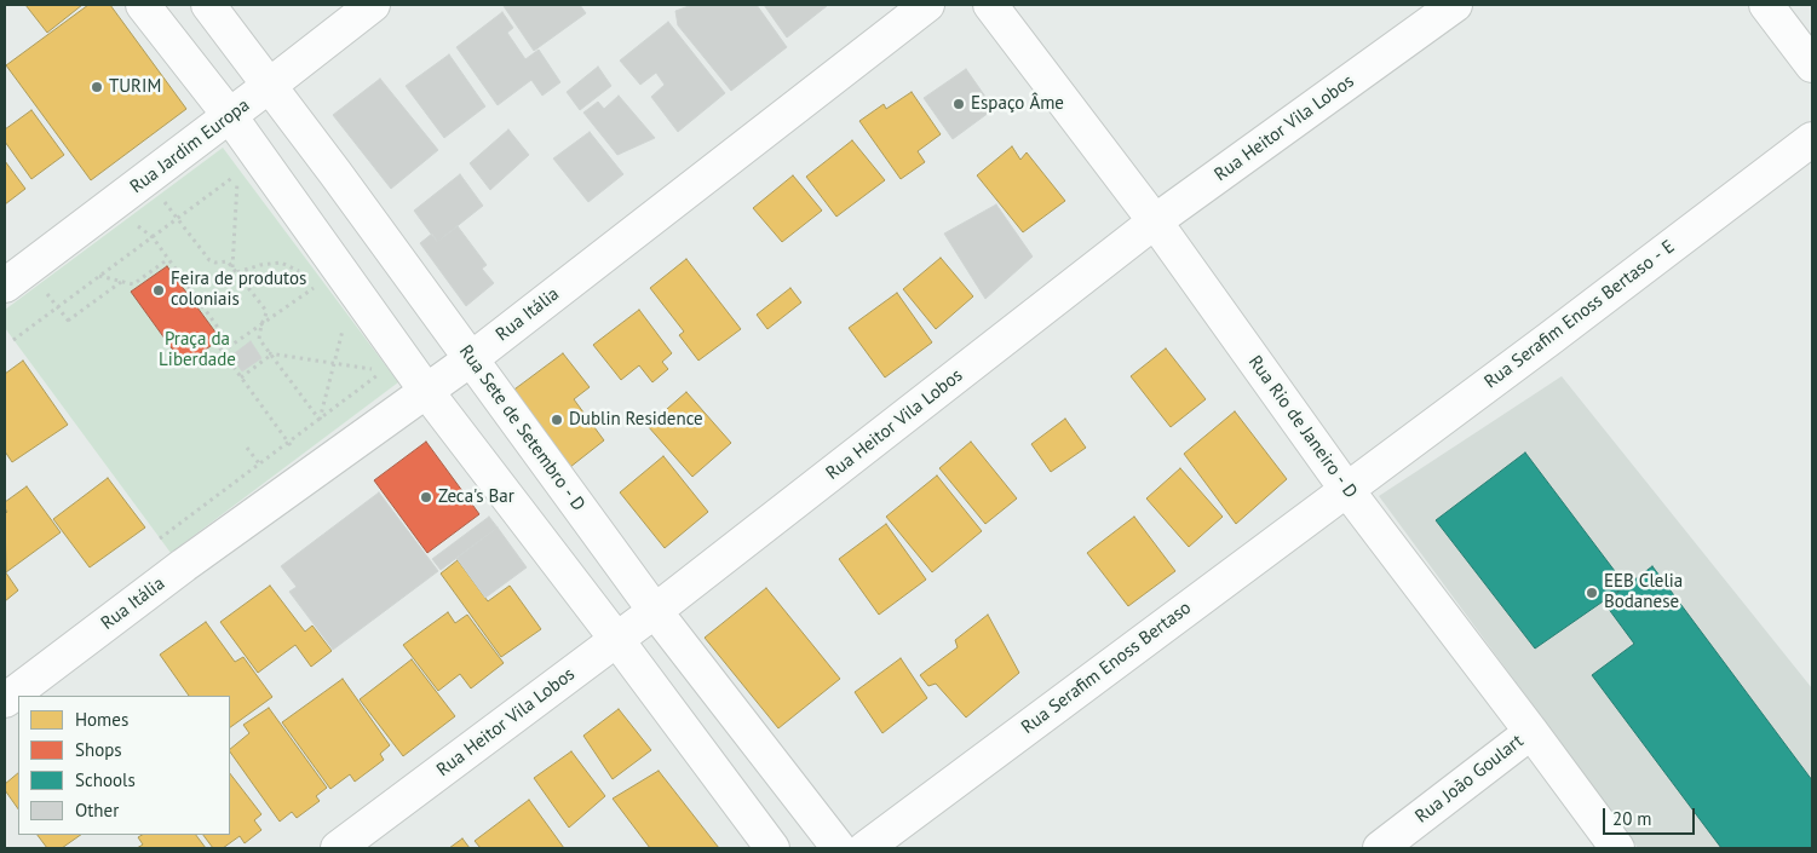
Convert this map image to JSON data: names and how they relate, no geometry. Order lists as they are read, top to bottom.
{
  "streets": {
    "street": [
      "Rua Heitor Vila Lobos",
      "Rua Jardim Europa",
      "Rua Itália",
      "Rua Serafim Enoss Bertaso - E",
      "Rua Rio de Janeiro - D",
      "Rua Sete de Setembro - D",
      "Rua Serafim Enoss Bertaso",
      "Rua João Goulart"
    ]
  },
  "crossings": [
    ["Rua Heitor Vila Lobos", "Rua Rio de Janeiro - D"],
    ["Rua Heitor Vila Lobos", "Rua Sete de Setembro - D"],
    ["Rua Jardim Europa", "Rua Sete de Setembro - D"],
    ["Rua Itália", "Rua Sete de Setembro - D"],
    ["Rua Serafim Enoss Bertaso - E", "Rua Rio de Janeiro - D"],
    ["Rua Serafim Enoss Bertaso - E", "Rua Serafim Enoss Bertaso"],
    ["Rua Rio de Janeiro - D", "Rua Serafim Enoss Bertaso"],
    ["Rua Rio de Janeiro - D", "Rua João Goulart"]
  ],
  "parks": ["Praça da Liberdade"],
  "places": [
    "TURIM",
    "Espaço Âme",
    "Feira de produtos coloniais",
    "Dublin Residence",
    "Zeca's Bar",
    "EEB Clelia Bodanese"
  ],
  "legend": [
    "Homes",
    "Shops",
    "Schools",
    "Other"
  ],
  "scale_bar": "20 m"
}
